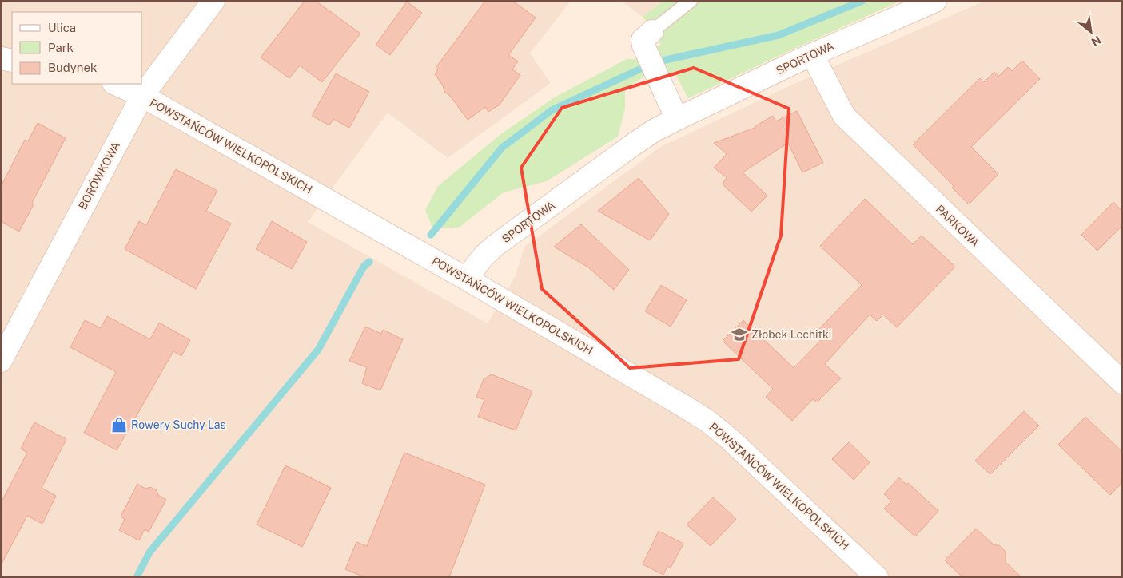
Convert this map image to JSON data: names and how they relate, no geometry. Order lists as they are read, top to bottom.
{
  "streets": {
    "street": [
      "SPORTOWA",
      "POWSTAŃCÓW WIELKOPOLSKICH",
      "BORÓWKOWA",
      "PARKOWA"
    ]
  },
  "crossings": [
    ["SPORTOWA", "POWSTAŃCÓW WIELKOPOLSKICH"],
    ["SPORTOWA", "PARKOWA"],
    ["POWSTAŃCÓW WIELKOPOLSKICH", "BORÓWKOWA"]
  ],
  "places": {
    "school or university": ["Żłobek Lechitki"],
    "shop": ["Rowery Suchy Las"]
  },
  "legend": ["Ulica", "Park", "Budynek"],
  "north": "bottom right"
}
